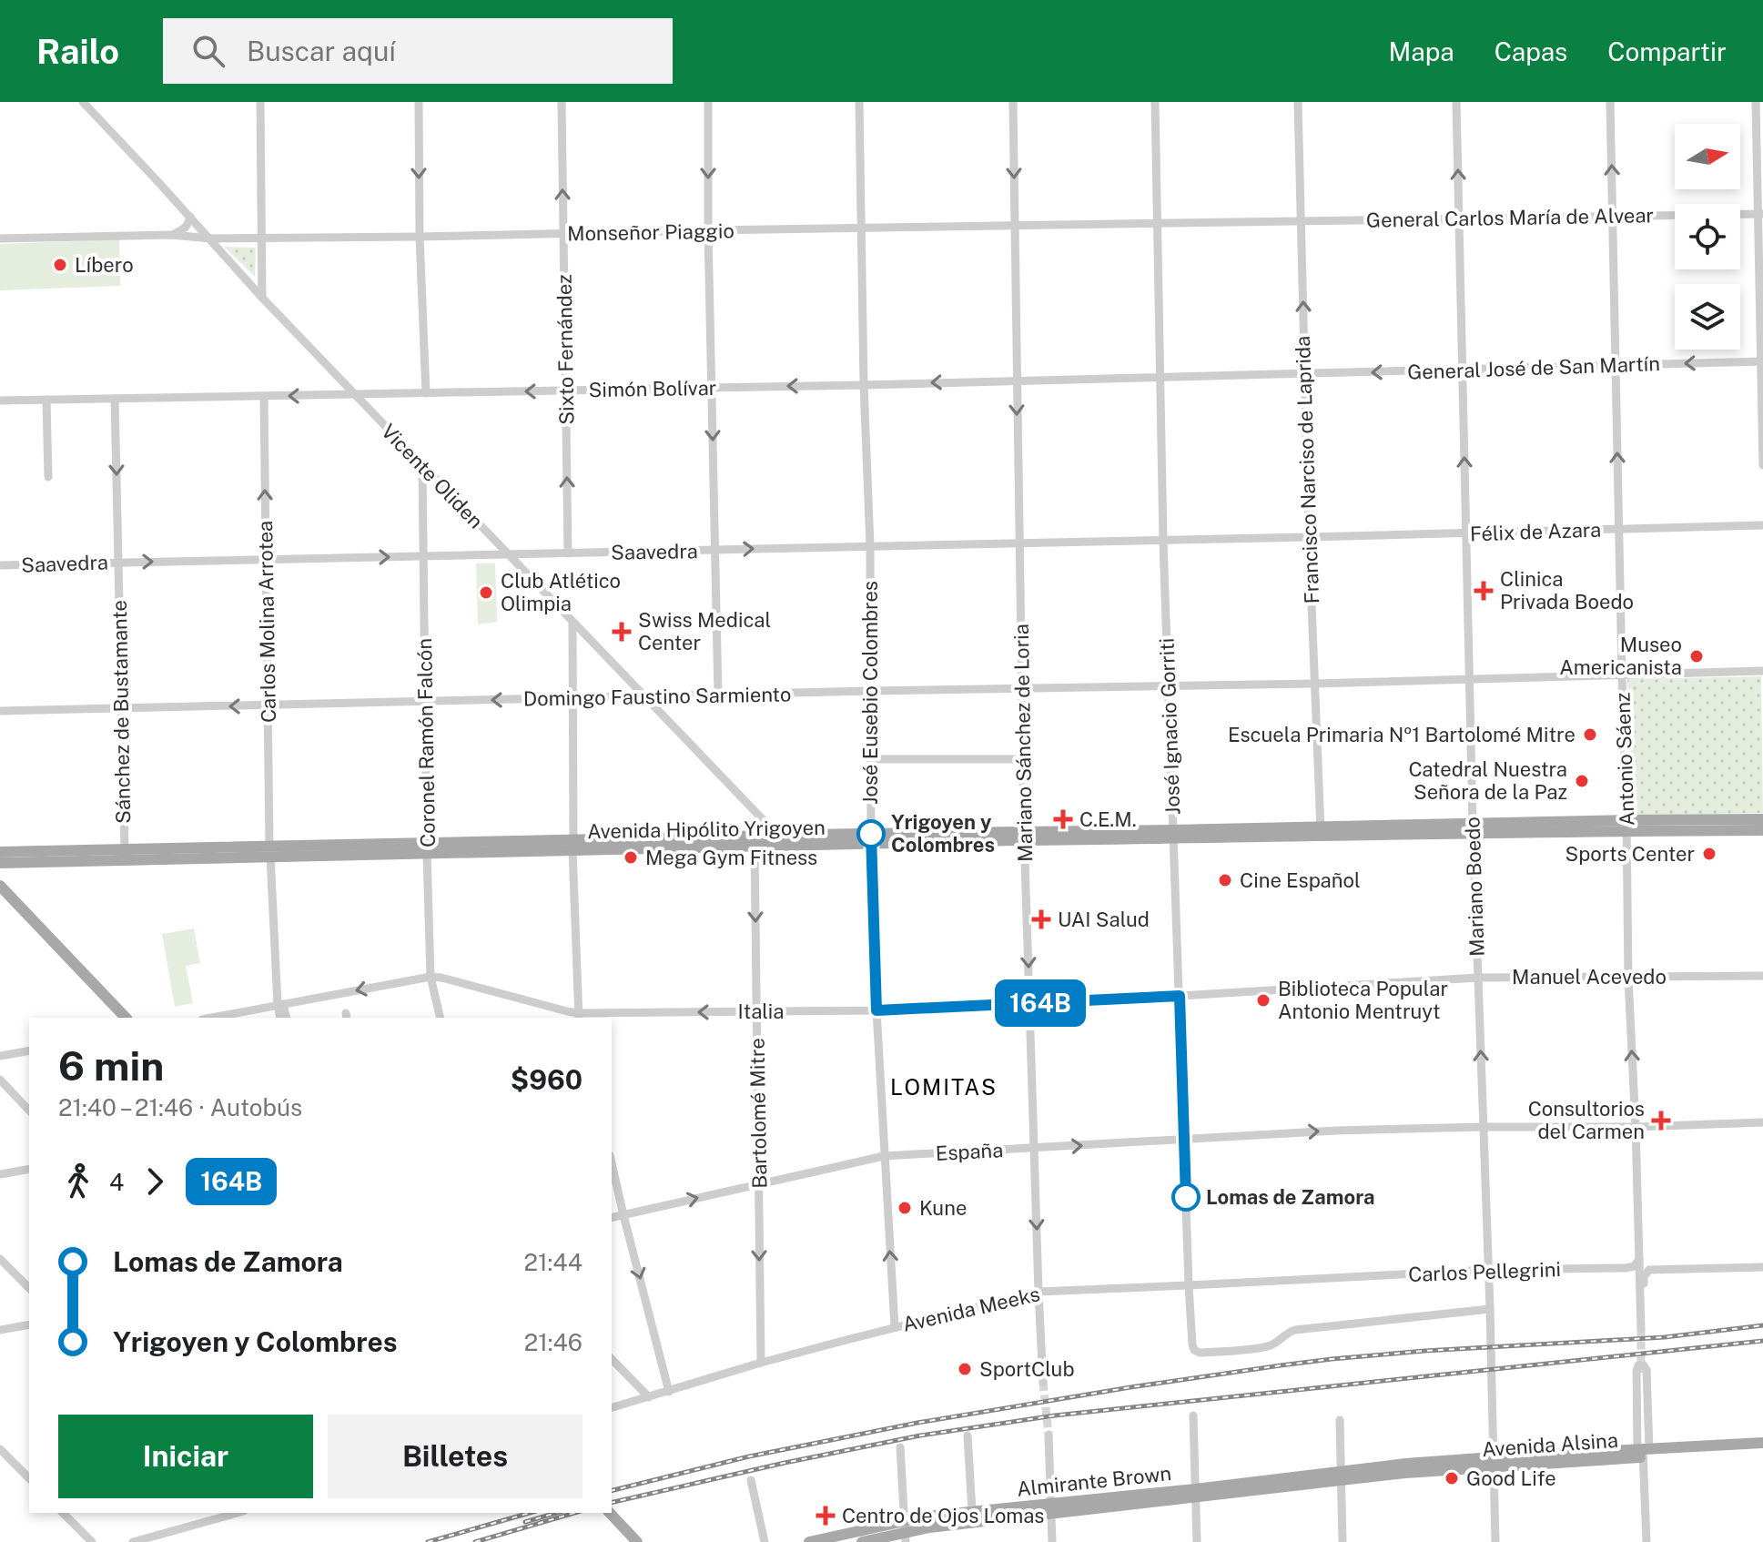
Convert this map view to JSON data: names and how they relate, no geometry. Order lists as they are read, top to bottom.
{
  "streets": {
    "main road": ["Avenida Hipólito Yrigoyen", "Avenida Alsina", "Almirante Brown"],
    "street": [
      "General Carlos María de Alvear",
      "Monseñor Piaggio",
      "Sixto Fernández",
      "General José de San Martín",
      "Simón Bolívar",
      "Francisco Narciso de Laprida",
      "Vicente Oliden",
      "Félix de Azara",
      "Saavedra",
      "Carlos Molina Arrotea",
      "José Eusebio Colombres",
      "Domingo Faustino Sarmiento",
      "Sánchez de Bustamante",
      "José Ignacio Gorriti",
      "Coronel Ramón Falcón",
      "Mariano Sánchez de Loria",
      "Antonio Sáenz",
      "Mariano Boedo",
      "Manuel Acevedo",
      "Italia",
      "Bartolomé Mitre",
      "España",
      "Carlos Pellegrini",
      "Avenida Meeks"
    ]
  },
  "crossings": [
    ["General Carlos María de Alvear", "Monseñor Piaggio"],
    ["General Carlos María de Alvear", "Francisco Narciso de Laprida"],
    ["General Carlos María de Alvear", "Antonio Sáenz"],
    ["General Carlos María de Alvear", "Mariano Boedo"],
    ["Monseñor Piaggio", "Sixto Fernández"],
    ["Monseñor Piaggio", "Francisco Narciso de Laprida"],
    ["Monseñor Piaggio", "Vicente Oliden"],
    ["Monseñor Piaggio", "José Eusebio Colombres"],
    ["Monseñor Piaggio", "José Ignacio Gorriti"],
    ["Monseñor Piaggio", "Mariano Sánchez de Loria"],
    ["Sixto Fernández", "Simón Bolívar"],
    ["Sixto Fernández", "Saavedra"],
    ["General José de San Martín", "Simón Bolívar"],
    ["General José de San Martín", "Francisco Narciso de Laprida"],
    ["General José de San Martín", "Antonio Sáenz"],
    ["General José de San Martín", "Mariano Boedo"],
    ["Simón Bolívar", "Francisco Narciso de Laprida"],
    ["Simón Bolívar", "Vicente Oliden"],
    ["Simón Bolívar", "Carlos Molina Arrotea"],
    ["Simón Bolívar", "José Eusebio Colombres"],
    ["Simón Bolívar", "Sánchez de Bustamante"],
    ["Simón Bolívar", "José Ignacio Gorriti"],
    ["Simón Bolívar", "Mariano Sánchez de Loria"],
    ["Francisco Narciso de Laprida", "Félix de Azara"],
    ["Francisco Narciso de Laprida", "Saavedra"],
    ["Francisco Narciso de Laprida", "Domingo Faustino Sarmiento"],
    ["Francisco Narciso de Laprida", "Avenida Hipólito Yrigoyen"],
    ["Vicente Oliden", "Saavedra"],
    ["Vicente Oliden", "Domingo Faustino Sarmiento"],
    ["Vicente Oliden", "Coronel Ramón Falcón"],
    ["Vicente Oliden", "Avenida Hipólito Yrigoyen"],
    ["Vicente Oliden", "Bartolomé Mitre"],
    ["Félix de Azara", "Saavedra"],
    ["Félix de Azara", "Antonio Sáenz"],
    ["Félix de Azara", "Mariano Boedo"],
    ["Saavedra", "Carlos Molina Arrotea"],
    ["Saavedra", "José Eusebio Colombres"],
    ["Saavedra", "Sánchez de Bustamante"],
    ["Saavedra", "José Ignacio Gorriti"],
    ["Saavedra", "Coronel Ramón Falcón"],
    ["Saavedra", "Mariano Sánchez de Loria"],
    ["Carlos Molina Arrotea", "Domingo Faustino Sarmiento"],
    ["Carlos Molina Arrotea", "Avenida Hipólito Yrigoyen"],
    ["Carlos Molina Arrotea", "Italia"],
    ["José Eusebio Colombres", "Domingo Faustino Sarmiento"],
    ["José Eusebio Colombres", "Avenida Hipólito Yrigoyen"],
    ["José Eusebio Colombres", "Italia"],
    ["José Eusebio Colombres", "España"],
    ["José Eusebio Colombres", "Avenida Meeks"],
    ["Domingo Faustino Sarmiento", "Sánchez de Bustamante"],
    ["Domingo Faustino Sarmiento", "José Ignacio Gorriti"],
    ["Domingo Faustino Sarmiento", "Coronel Ramón Falcón"],
    ["Domingo Faustino Sarmiento", "Mariano Sánchez de Loria"],
    ["Domingo Faustino Sarmiento", "Antonio Sáenz"],
    ["Domingo Faustino Sarmiento", "Mariano Boedo"],
    ["Sánchez de Bustamante", "Avenida Hipólito Yrigoyen"],
    ["José Ignacio Gorriti", "Avenida Hipólito Yrigoyen"],
    ["José Ignacio Gorriti", "Mariano Boedo"],
    ["José Ignacio Gorriti", "Italia"],
    ["José Ignacio Gorriti", "España"],
    ["José Ignacio Gorriti", "Avenida Meeks"],
    ["Coronel Ramón Falcón", "Avenida Hipólito Yrigoyen"],
    ["Coronel Ramón Falcón", "Italia"],
    ["Mariano Sánchez de Loria", "Avenida Hipólito Yrigoyen"],
    ["Mariano Sánchez de Loria", "Italia"],
    ["Mariano Sánchez de Loria", "España"],
    ["Mariano Sánchez de Loria", "Avenida Meeks"],
    ["Antonio Sáenz", "Avenida Hipólito Yrigoyen"],
    ["Antonio Sáenz", "Manuel Acevedo"],
    ["Antonio Sáenz", "España"],
    ["Avenida Hipólito Yrigoyen", "Mariano Boedo"],
    ["Avenida Hipólito Yrigoyen", "Bartolomé Mitre"],
    ["Mariano Boedo", "Manuel Acevedo"],
    ["Mariano Boedo", "España"],
    ["Mariano Boedo", "Carlos Pellegrini"],
    ["Mariano Boedo", "Avenida Alsina"],
    ["Manuel Acevedo", "Italia"],
    ["Italia", "Bartolomé Mitre"],
    ["Bartolomé Mitre", "España"],
    ["Bartolomé Mitre", "Avenida Meeks"],
    ["Carlos Pellegrini", "Avenida Meeks"],
    ["Avenida Alsina", "Almirante Brown"]
  ],
  "one_way": [
    "Sixto Fernández",
    "General José de San Martín",
    "Simón Bolívar",
    "Saavedra",
    "Mariano Sánchez de Loria",
    "Bartolomé Mitre",
    "España"
  ],
  "districts": ["LOMITAS"],
  "places": {
    "other": [
      "Líbero",
      "Club Atlético Olimpia",
      "Museo Americanista",
      "Escuela Primaria Nº1 Bartolomé Mitre",
      "Catedral Nuestra Señora de la Paz",
      "Yrigoyen y Colombres",
      "Sports Center",
      "Mega Gym Fitness",
      "Cine Español",
      "Biblioteca Popular Antonio Mentruyt",
      "Lomas de Zamora",
      "Kune",
      "SportClub",
      "Good Life"
    ],
    "health": [
      "Clinica Privada Boedo",
      "Swiss Medical Center",
      "C.E.M.",
      "UAI Salud",
      "Consultorios del Carmen",
      "Centro de Ojos Lomas"
    ]
  },
  "lines": ["bus line 164B"],
  "north": "right",
  "page": {
    "header": "Railo",
    "search": "Buscar aquí",
    "nav": ["Mapa", "Capas", "Compartir"],
    "on_map": "164B",
    "heading": ["6 min", "21:40 – 21:46 · Autobús", "$960"],
    "legs": ["4", "164B"],
    "list": [
      {
        "name": "Lomas de Zamora",
        "value": "21:44"
      },
      {
        "name": "Yrigoyen y Colombres",
        "value": "21:46"
      }
    ],
    "buttons": ["Iniciar", "Billetes"]
  }
}
